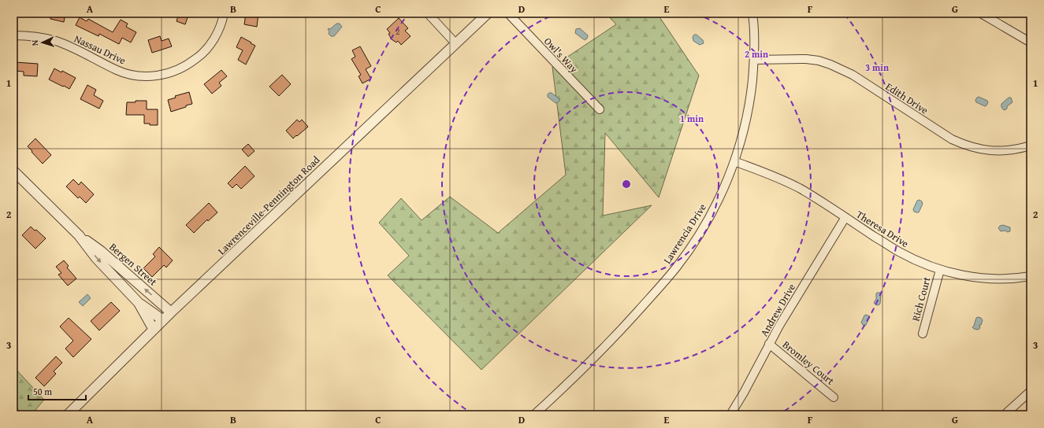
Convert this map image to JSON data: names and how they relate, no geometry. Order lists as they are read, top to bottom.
{
  "streets": {
    "street": [
      "Nassau Drive",
      "Owl's Way",
      "Edith Drive",
      "Lawrenceville-Pennington Road",
      "Theresa Drive",
      "Lawrencia Drive",
      "Bergen Street",
      "Rich Court",
      "Andrew Drive",
      "Bromley Court"
    ]
  },
  "crossings": [
    ["Edith Drive", "Lawrencia Drive"],
    ["Lawrenceville-Pennington Road", "Bergen Street"],
    ["Theresa Drive", "Lawrencia Drive"],
    ["Theresa Drive", "Rich Court"],
    ["Theresa Drive", "Andrew Drive"],
    ["Andrew Drive", "Bromley Court"]
  ],
  "house_numbers": ["2"],
  "scale_bar": "50 m",
  "north": "left",
  "grid": {
    "columns": [
      "A",
      "B",
      "C",
      "D",
      "E",
      "F",
      "G"
    ],
    "rows": ["1", "2", "3"]
  },
  "rings": ["2 min", "3 min", "1 min"]
}
